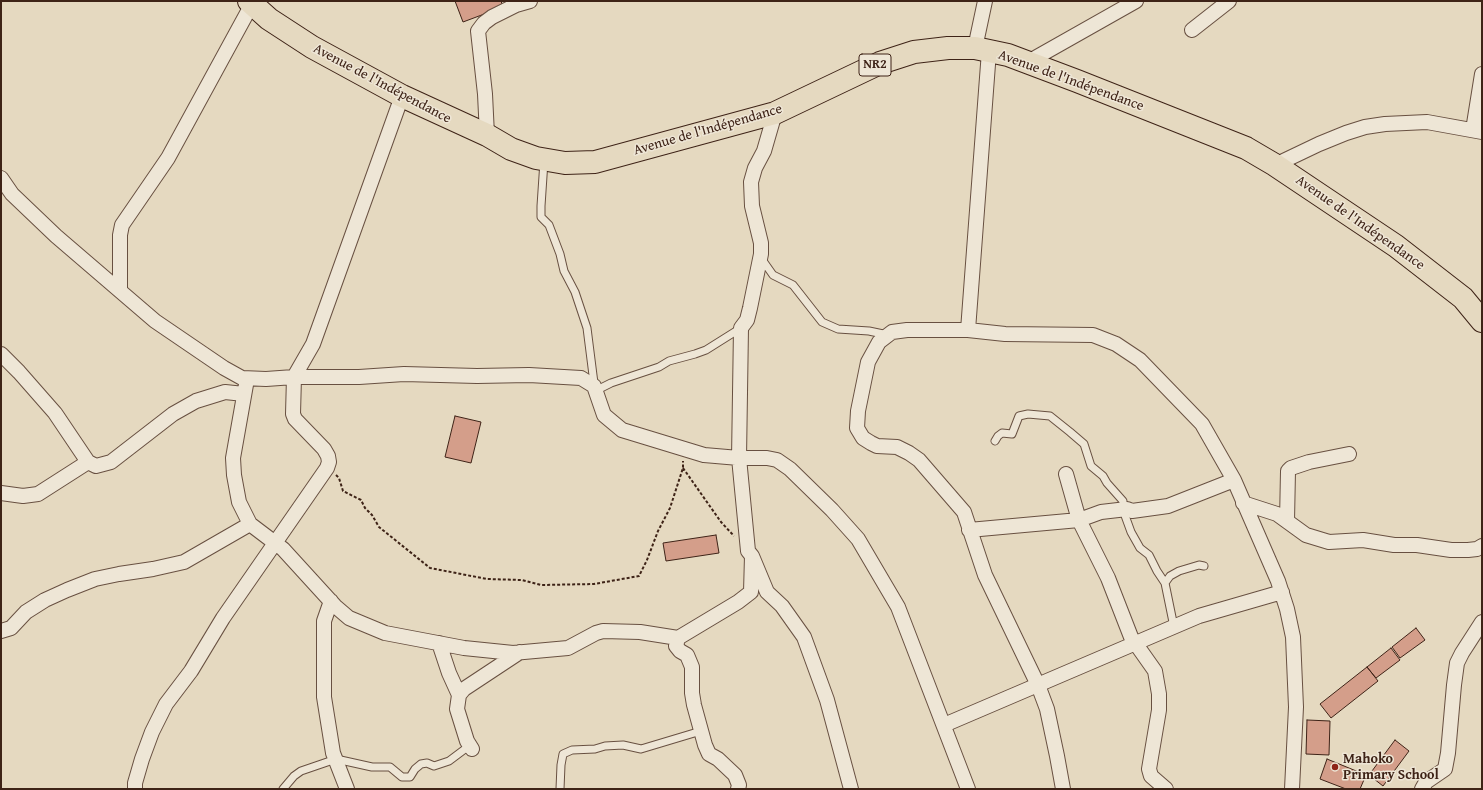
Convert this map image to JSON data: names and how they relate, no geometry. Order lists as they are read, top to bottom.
{
  "streets": {
    "highway": ["NR2", "Avenue de l'Indépendance"]
  },
  "places": ["Mahoko Primary School"]
}
